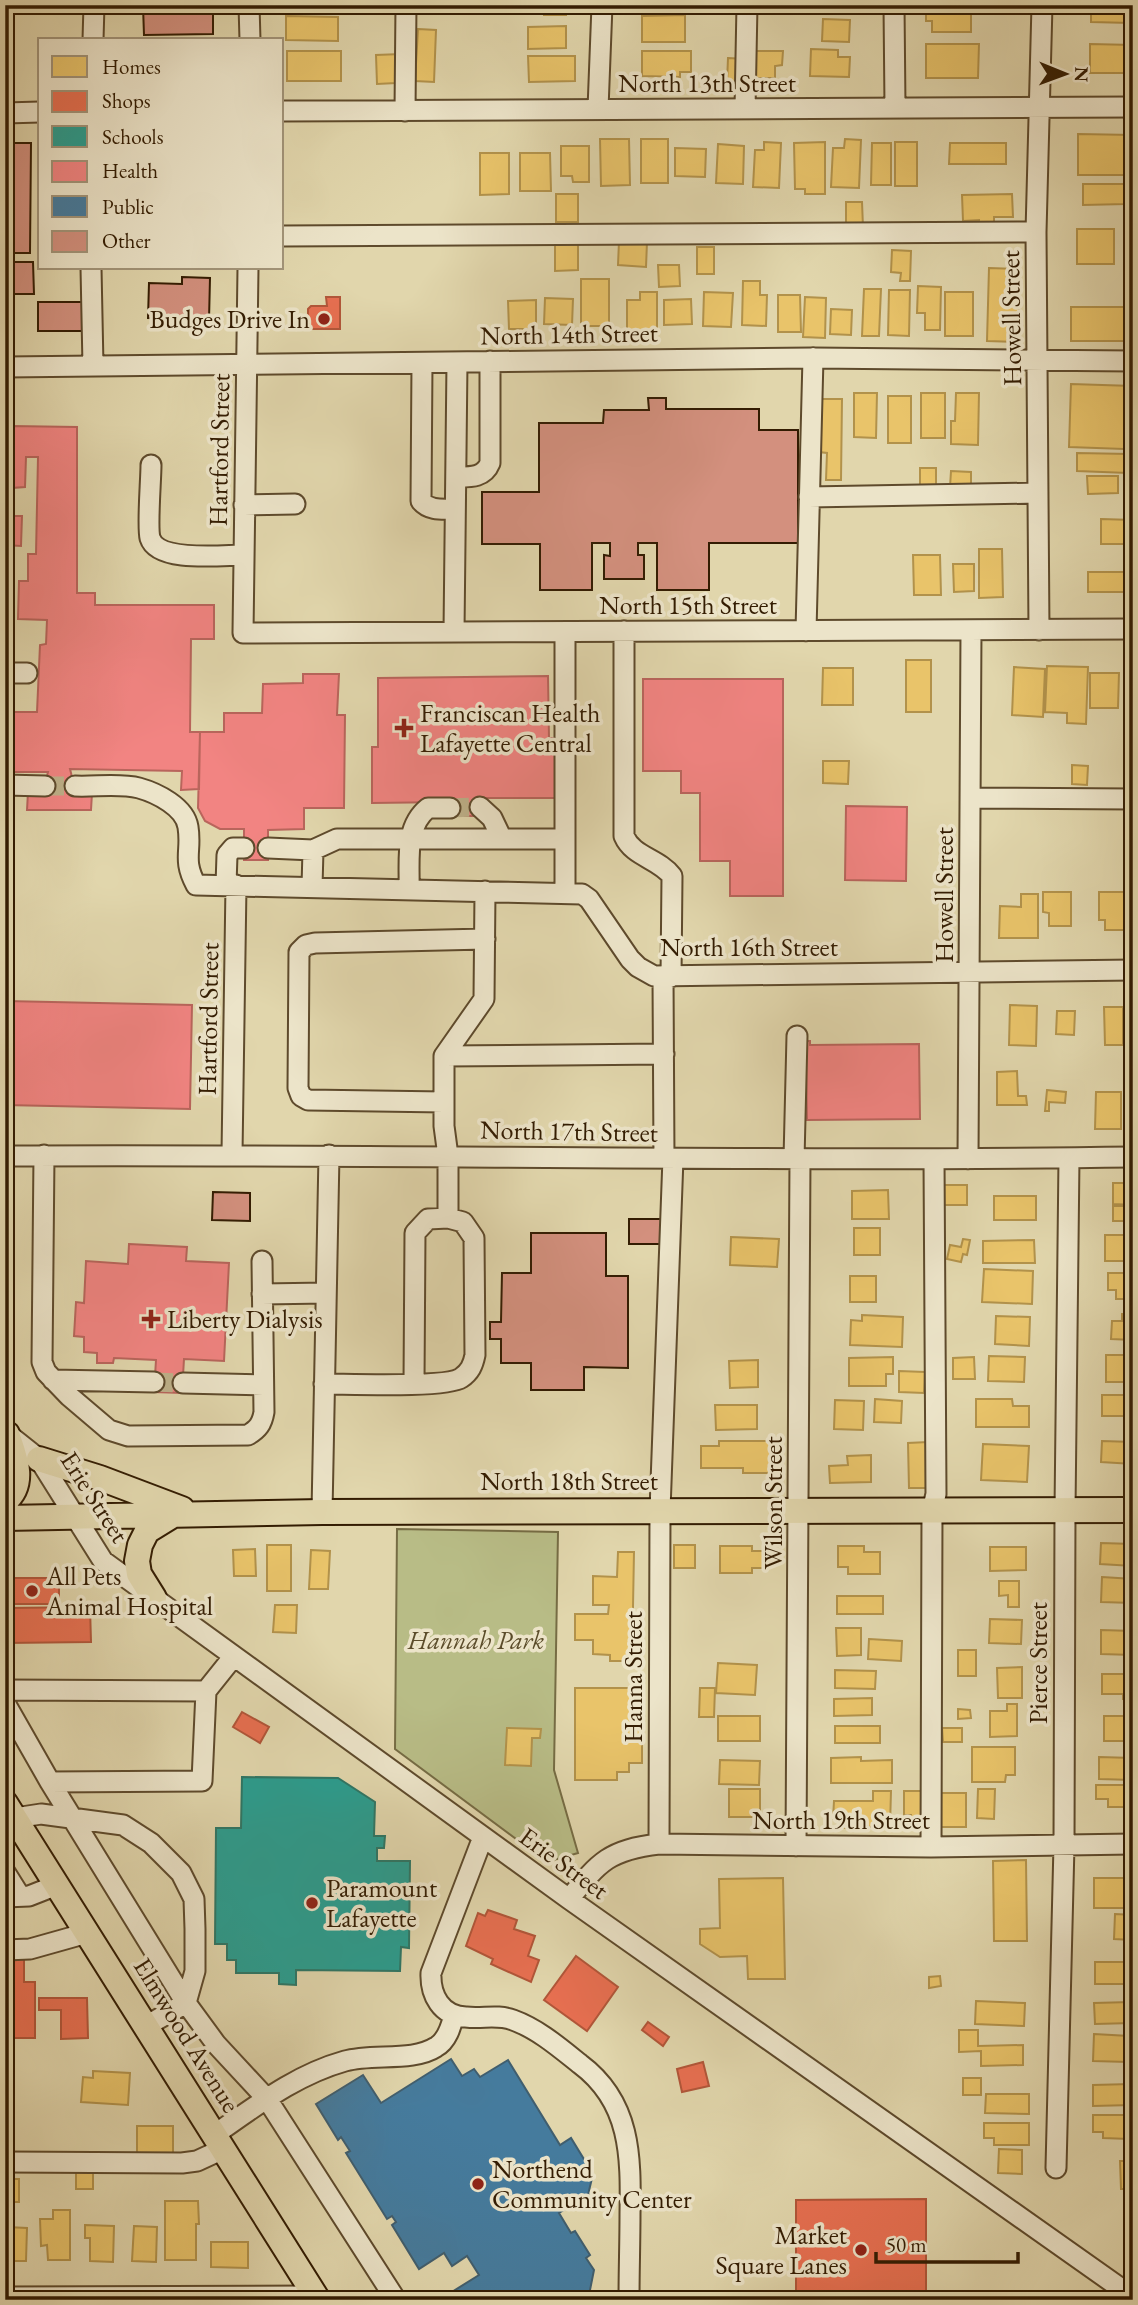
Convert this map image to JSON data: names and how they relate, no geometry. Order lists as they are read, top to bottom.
{
  "streets": {
    "main road": ["North 18th Street", "Elmwood Avenue"],
    "street": [
      "North 13th Street",
      "Howell Street",
      "North 14th Street",
      "Hartford Street",
      "North 15th Street",
      "North 16th Street",
      "North 17th Street",
      "Erie Street",
      "Wilson Street",
      "Pierce Street",
      "Hanna Street",
      "North 19th Street"
    ]
  },
  "crossings": [
    ["North 13th Street", "Howell Street"],
    ["Howell Street", "North 14th Street"],
    ["Howell Street", "North 15th Street"],
    ["Howell Street", "North 16th Street"],
    ["Howell Street", "North 17th Street"],
    ["North 14th Street", "Hartford Street"],
    ["Hartford Street", "North 15th Street"],
    ["Hartford Street", "North 16th Street"],
    ["Hartford Street", "North 17th Street"],
    ["North 15th Street", "Hanna Street"],
    ["North 16th Street", "Hanna Street"],
    ["North 17th Street", "Wilson Street"],
    ["North 17th Street", "Pierce Street"],
    ["North 17th Street", "Hanna Street"],
    ["North 18th Street", "Erie Street"],
    ["North 18th Street", "Wilson Street"],
    ["North 18th Street", "Pierce Street"],
    ["North 18th Street", "Hanna Street"],
    ["Erie Street", "North 19th Street"],
    ["Wilson Street", "North 19th Street"],
    ["Pierce Street", "North 19th Street"],
    ["Hanna Street", "North 19th Street"]
  ],
  "parks": ["Hannah Park"],
  "places": {
    "other": [
      "Budges Drive In",
      "All Pets Animal Hospital",
      "Paramount Lafayette",
      "Northend Community Center",
      "Market Square Lanes"
    ],
    "health": ["Franciscan Health Lafayette Central", "Liberty Dialysis"]
  },
  "legend": [
    "Homes",
    "Shops",
    "Schools",
    "Health",
    "Public",
    "Other"
  ],
  "scale_bar": "50 m",
  "north": "right"
}
